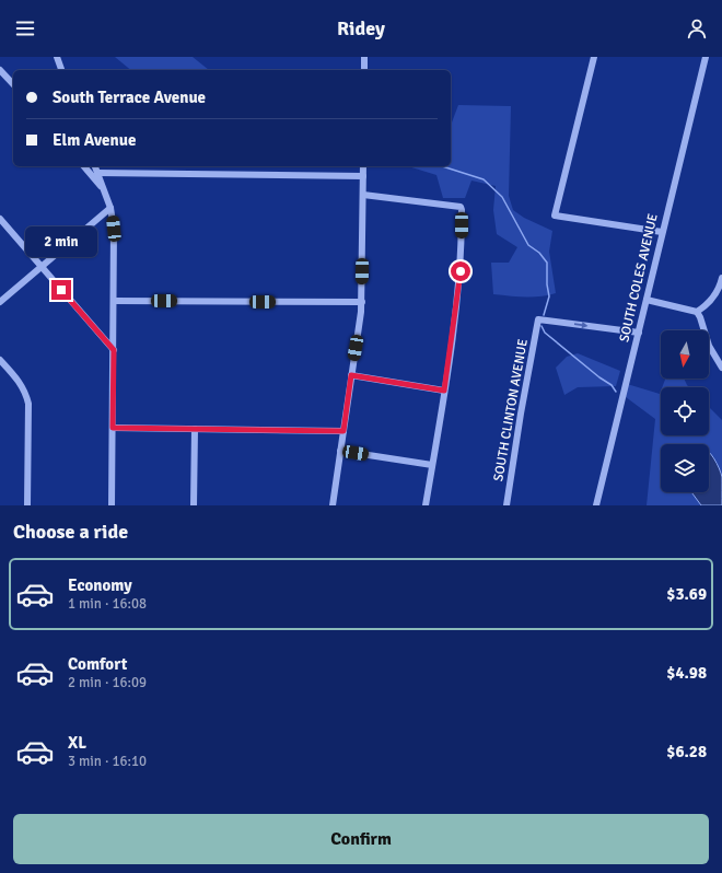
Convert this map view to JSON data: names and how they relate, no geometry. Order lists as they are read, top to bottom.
{
  "streets": {
    "street": ["SOUTH COLES AVENUE", "SOUTH CLINTON AVENUE"]
  },
  "crossings": [
    ["SOUTH COLES AVENUE", "SOUTH CLINTON AVENUE"]
  ],
  "north": "bottom",
  "page": {
    "header": "Ridey",
    "banner": ["South Terrace Avenue", "Elm Avenue"],
    "bubble": "2 min",
    "heading": "Choose a ride",
    "list": [
      {
        "name": "Economy",
        "note": "1 min · 16:08",
        "value": "$3.69"
      },
      {
        "name": "Comfort",
        "note": "2 min · 16:09",
        "value": "$4.98"
      },
      {
        "name": "XL",
        "note": "3 min · 16:10",
        "value": "$6.28"
      }
    ],
    "buttons": "Confirm"
  }
}
